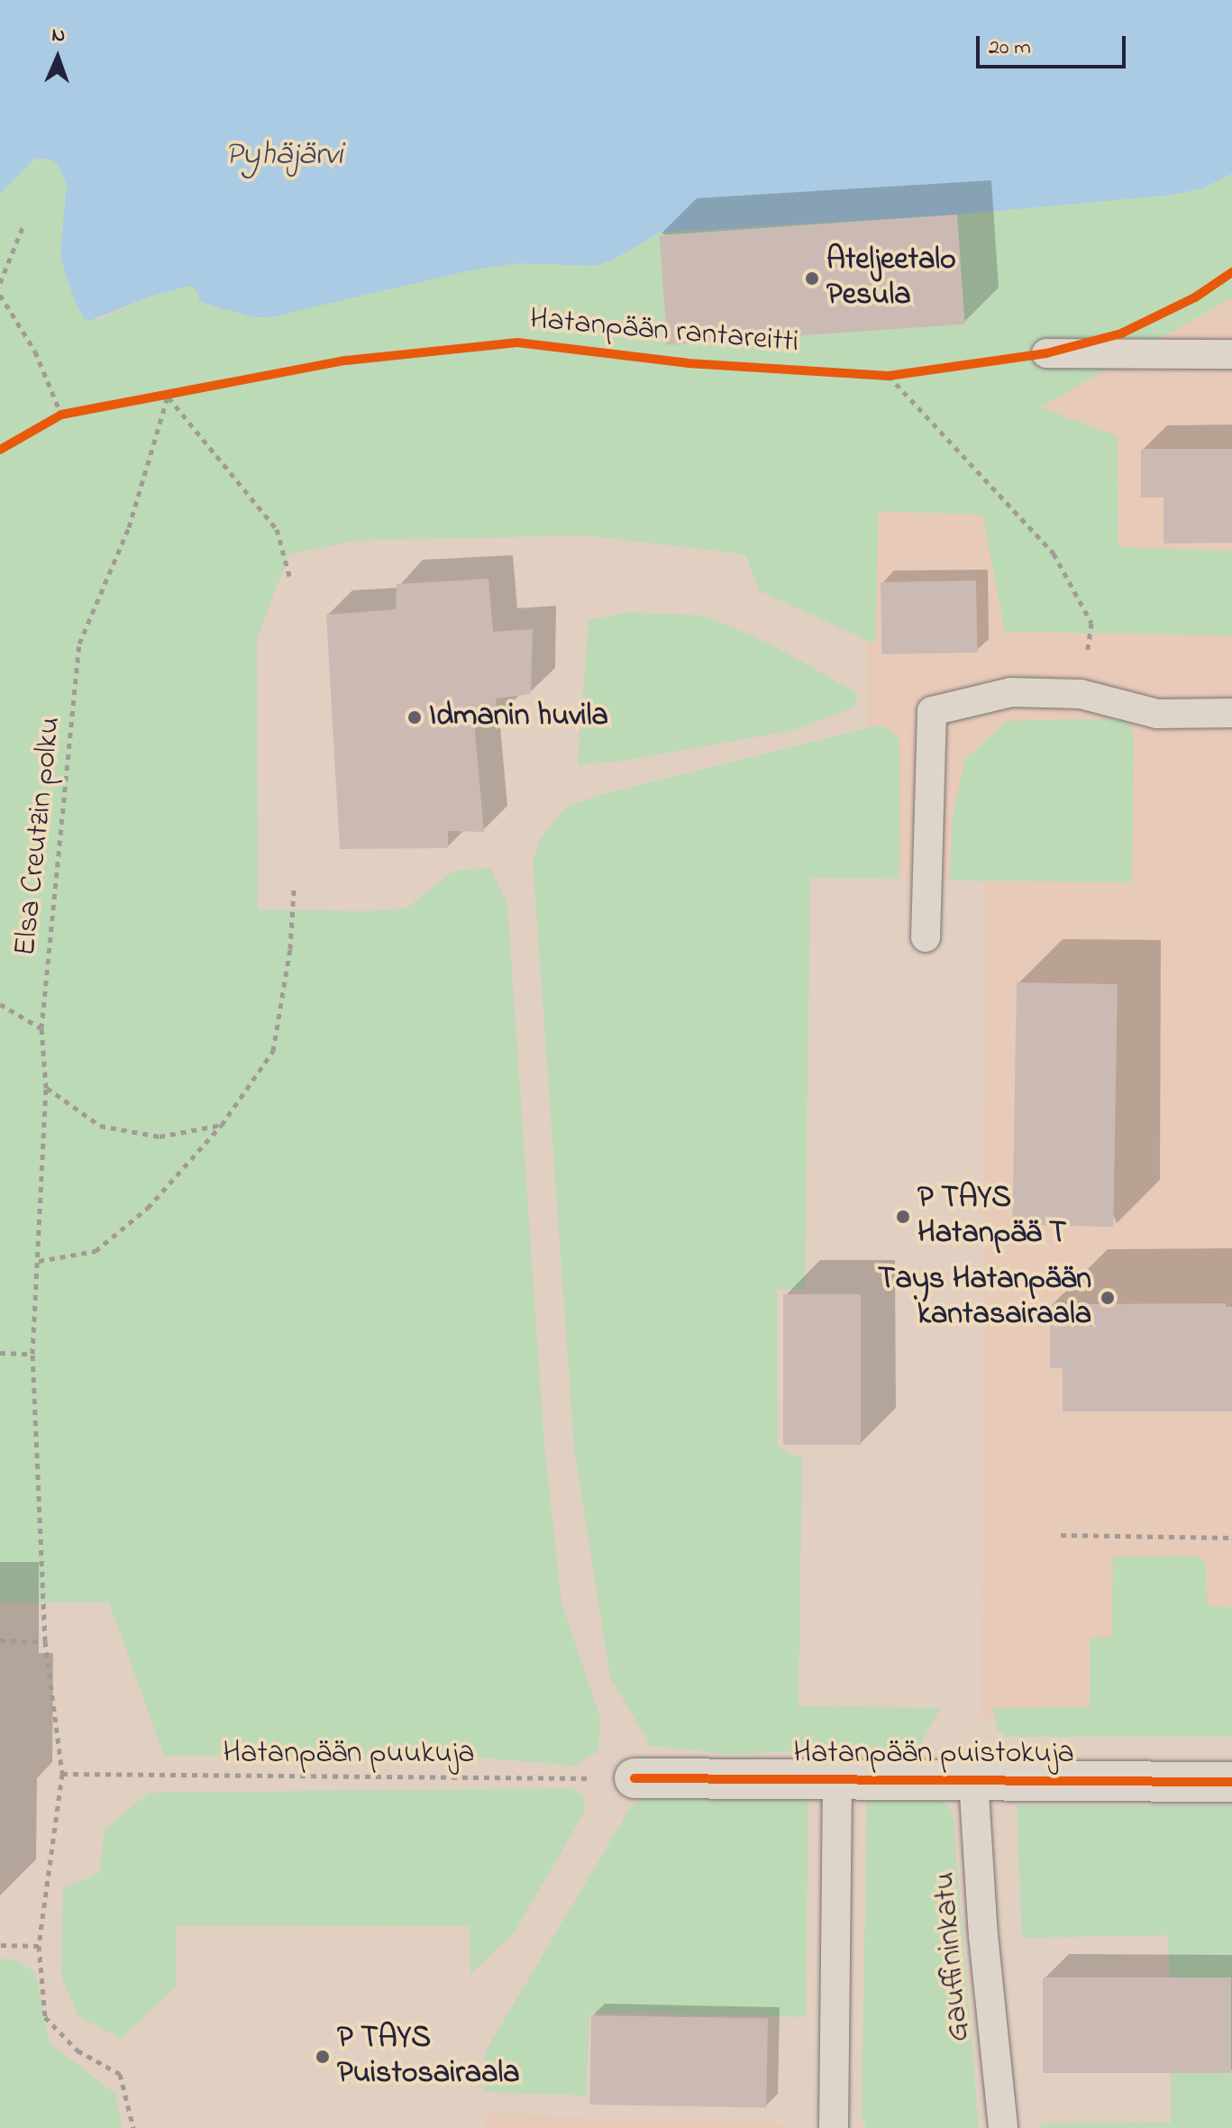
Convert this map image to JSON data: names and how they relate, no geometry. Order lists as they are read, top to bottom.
{
  "streets": {
    "street": ["Hatanpään puistokuja"],
    "lane": ["Gauffininkatu"],
    "path": ["Elsa Creutzin polku", "Hatanpään puukuja"],
    "cycle path": ["Hatanpään rantareitti"]
  },
  "crossings": [
    ["Elsa Creutzin polku", "Hatanpään puukuja"],
    ["Hatanpään puukuja", "Hatanpään puistokuja"],
    ["Hatanpään puistokuja", "Gauffininkatu"]
  ],
  "water": ["Pyhäjärvi"],
  "places": [
    "Ateljeetalo Pesula",
    "Idmanin huvila",
    "P TAYS Hatanpää T",
    "Tays Hatanpään kantasairaala",
    "P TAYS Puistosairaala"
  ],
  "scale_bar": "20 m",
  "north": "top"
}
